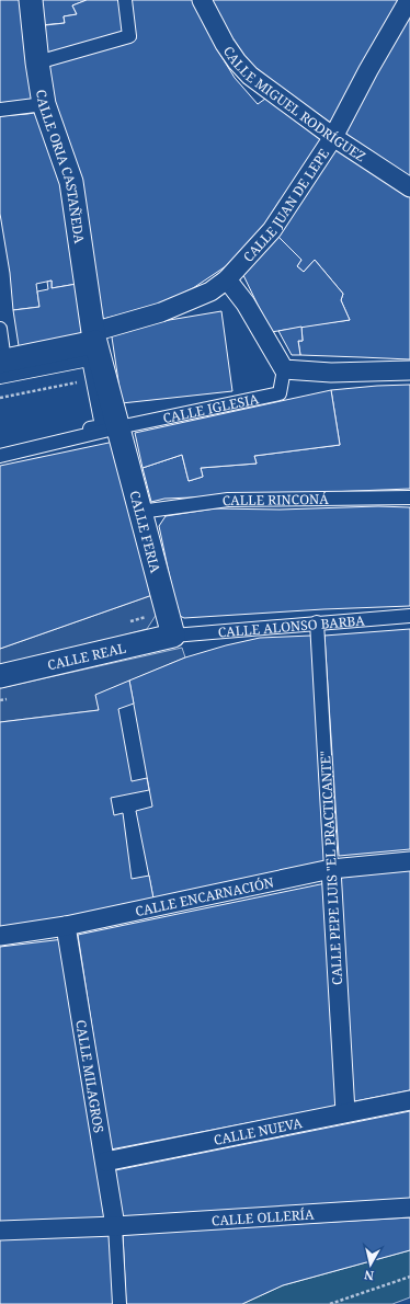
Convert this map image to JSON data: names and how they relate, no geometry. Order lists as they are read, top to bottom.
{
  "streets": {
    "street": [
      "CALLE MIGUEL RODRÍGUEZ",
      "CALLE ORIA CASTAÑEDA",
      "CALLE JUAN DE LEPE",
      "CALLE IGLESIA",
      "CALLE RINCONÁ",
      "CALLE FERIA",
      "CALLE ALONSO BARBA",
      "CALLE REAL",
      "CALLE PEPE LUIS \"EL PRACTICANTE\"",
      "CALLE ENCARNACIÓN",
      "CALLE MILAGROS",
      "CALLE NUEVA",
      "CALLE OLLERÍA"
    ]
  },
  "crossings": [
    ["CALLE MIGUEL RODRÍGUEZ", "CALLE JUAN DE LEPE"],
    ["CALLE ORIA CASTAÑEDA", "CALLE JUAN DE LEPE"],
    ["CALLE ORIA CASTAÑEDA", "CALLE IGLESIA"],
    ["CALLE ORIA CASTAÑEDA", "CALLE FERIA"],
    ["CALLE IGLESIA", "CALLE FERIA"],
    ["CALLE RINCONÁ", "CALLE FERIA"],
    ["CALLE FERIA", "CALLE ALONSO BARBA"],
    ["CALLE FERIA", "CALLE REAL"],
    ["CALLE ALONSO BARBA", "CALLE REAL"],
    ["CALLE ALONSO BARBA", "CALLE PEPE LUIS \"EL PRACTICANTE\""],
    ["CALLE PEPE LUIS \"EL PRACTICANTE\"", "CALLE ENCARNACIÓN"],
    ["CALLE PEPE LUIS \"EL PRACTICANTE\"", "CALLE NUEVA"],
    ["CALLE ENCARNACIÓN", "CALLE MILAGROS"],
    ["CALLE MILAGROS", "CALLE NUEVA"],
    ["CALLE MILAGROS", "CALLE OLLERÍA"]
  ],
  "north": "bottom"
}
